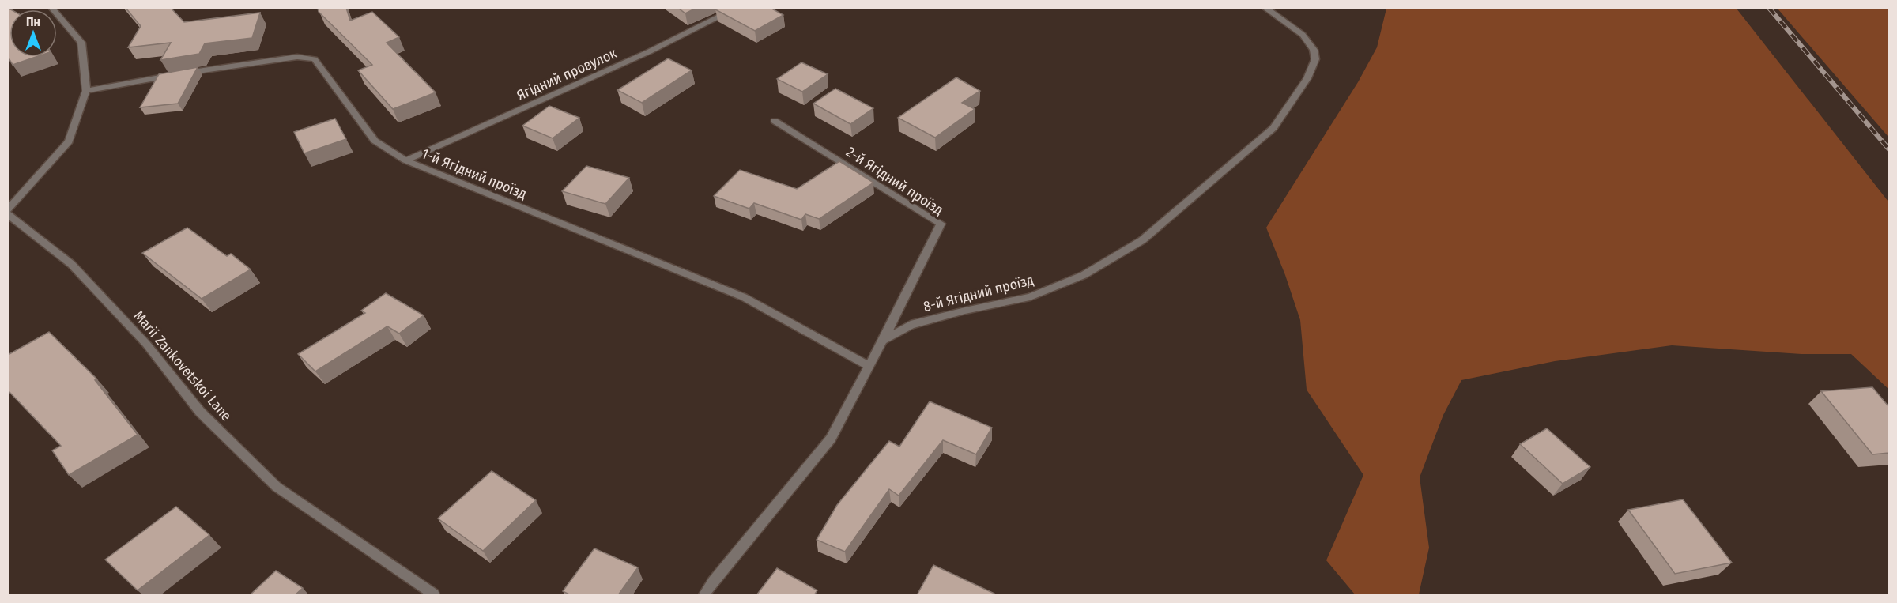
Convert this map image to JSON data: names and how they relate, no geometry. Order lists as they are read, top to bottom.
{
  "streets": {
    "street": [
      "Ягідний провулок",
      "1-й Ягідний проїзд",
      "2-й Ягідний проїзд",
      "8-й Ягідний проїзд",
      "Marii Zankovetskoi Lane"
    ]
  },
  "crossings": [
    ["Ягідний провулок", "1-й Ягідний проїзд"],
    ["2-й Ягідний проїзд", "8-й Ягідний проїзд"]
  ],
  "north": "top"
}
